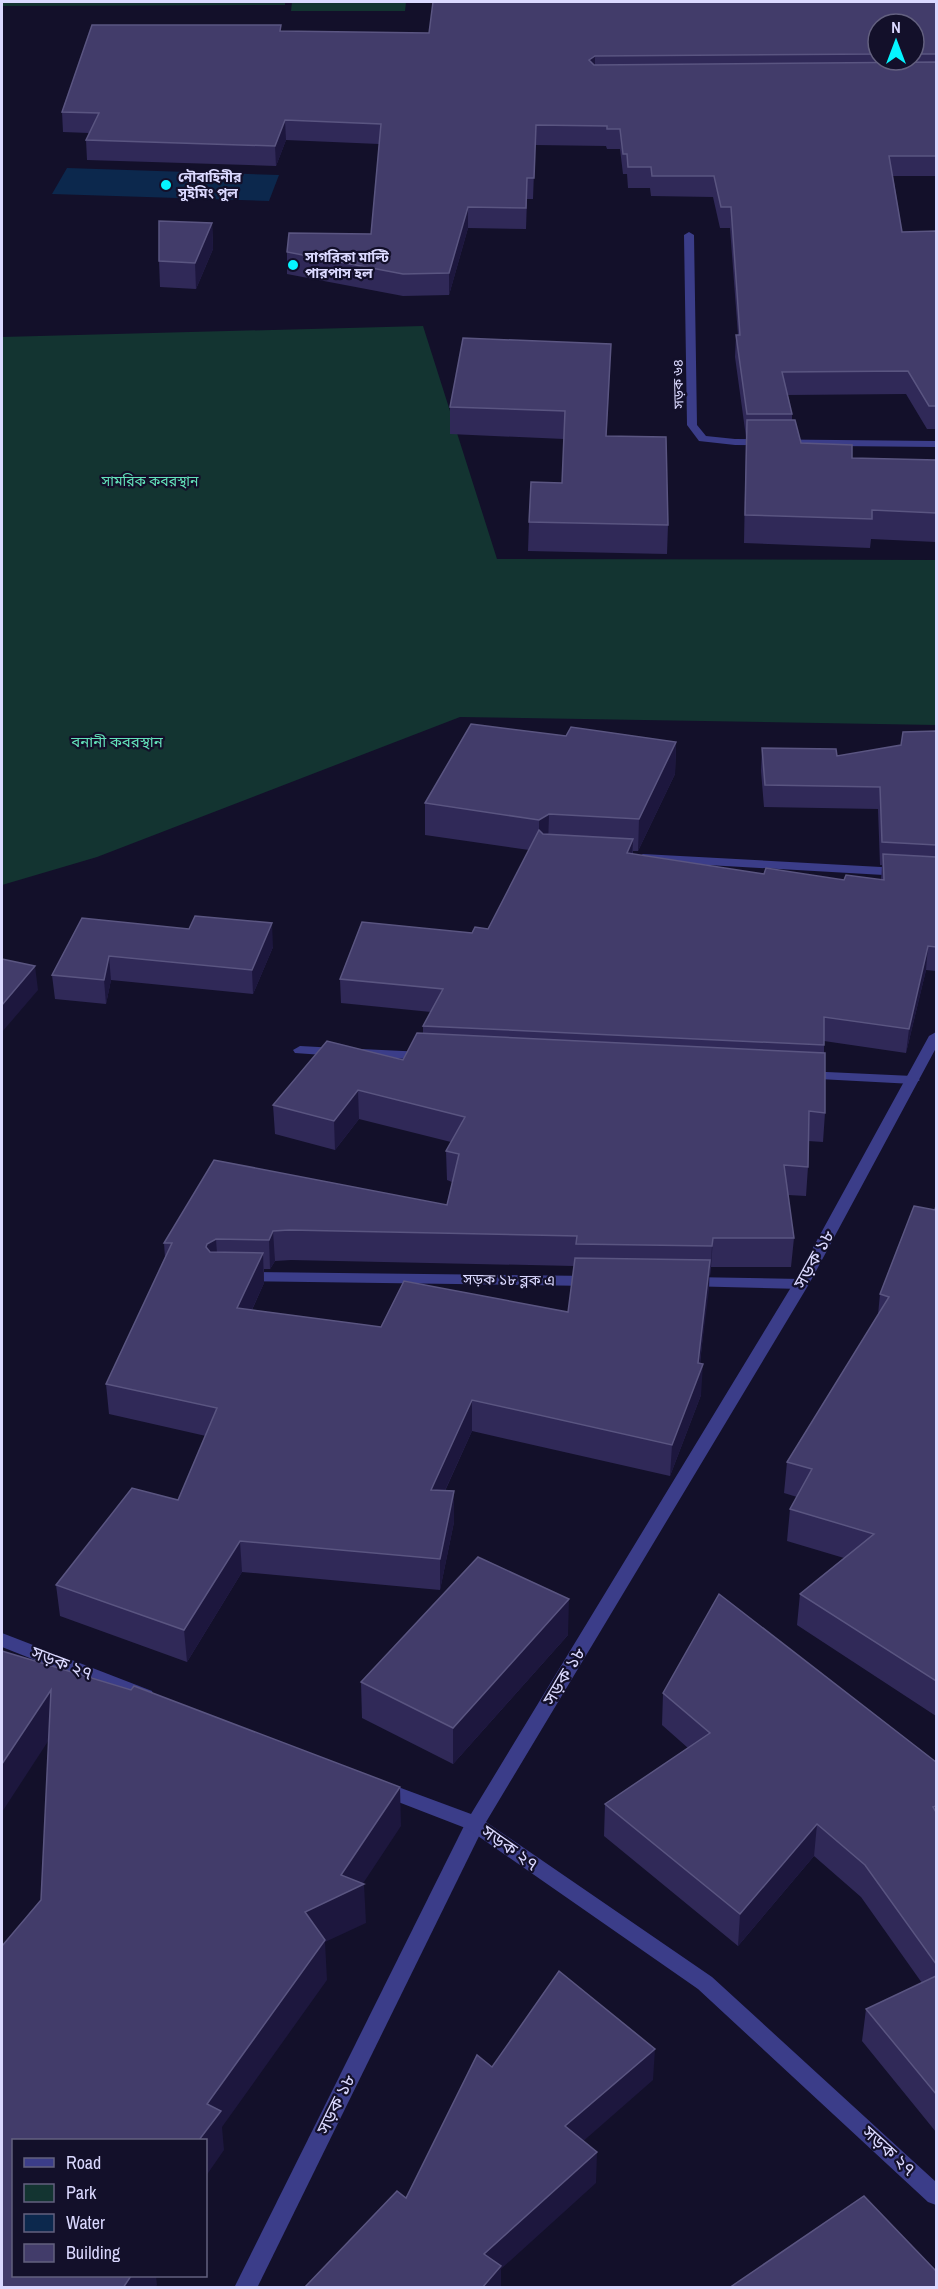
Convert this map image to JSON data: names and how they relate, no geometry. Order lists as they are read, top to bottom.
{
  "streets": {
    "street": [
      "সড়ক ৬৪",
      "সড়ক ১৮",
      "সড়ক ১৮ ব্লক এ",
      "সড়ক ২৭"
    ]
  },
  "crossings": [
    ["সড়ক ১৮", "সড়ক ২৭"]
  ],
  "parks": ["সামরিক কবরস্থান", "বনানী কবরস্থান"],
  "places": ["নৌবাহিনীর সুইমিং পুল", "সাগরিকা মাল্টি পারপাস হল"],
  "legend": [
    "Road",
    "Park",
    "Water",
    "Building"
  ],
  "north": "top"
}
